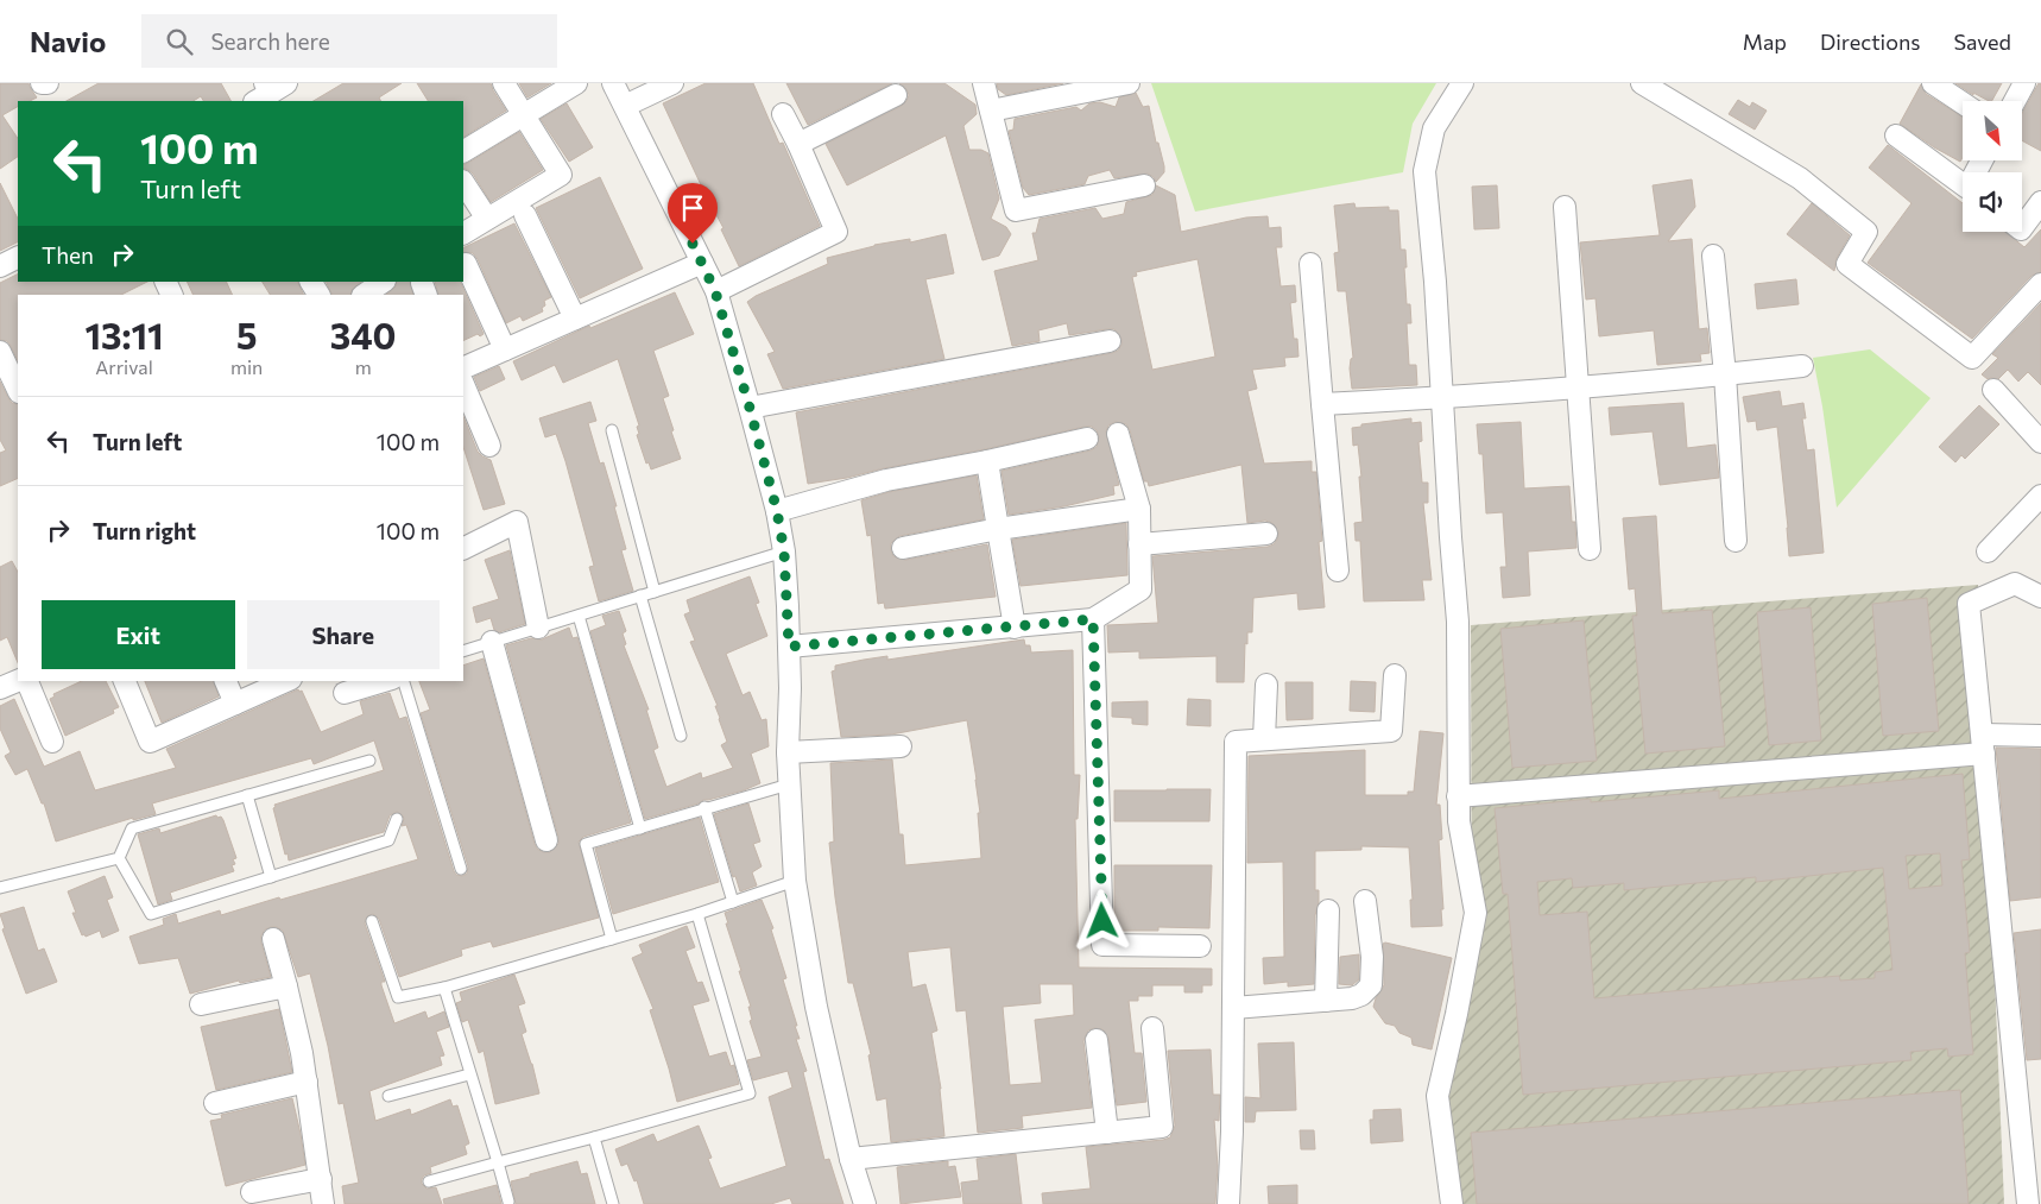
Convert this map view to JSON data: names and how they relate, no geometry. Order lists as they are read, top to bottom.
{
  "north": "bottom right",
  "page": {
    "header": "Navio",
    "search": "Search here",
    "nav": ["Map", "Directions", "Saved"],
    "turn": ["100 m", "Turn left"],
    "then": "Then",
    "eta": [
      "13:11",
      "Arrival",
      "5",
      "min",
      "340",
      "m"
    ],
    "list": [
      {
        "name": "Turn left",
        "value": "100 m"
      },
      {
        "name": "Turn right",
        "value": "100 m"
      }
    ],
    "buttons": ["Exit", "Share"]
  }
}
